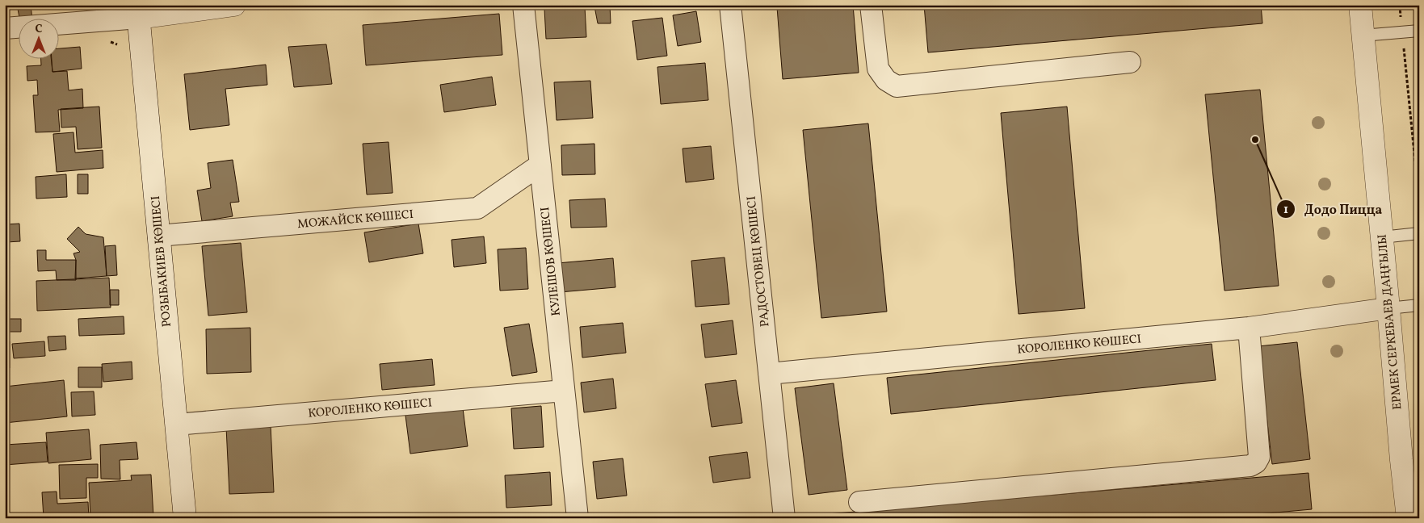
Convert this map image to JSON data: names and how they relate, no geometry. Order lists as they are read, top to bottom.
{
  "streets": {
    "street": [
      "МОЖАЙСК КӨШЕСІ",
      "РОЗЫБАКИЕВ КӨШЕСІ",
      "КУЛЕШОВ КӨШЕСІ",
      "РАДОСТОВЕЦ КӨШЕСІ",
      "ЕРМЕК СЕРКЕБАЕВ ДАҢҒЫЛЫ",
      "КОРОЛЕНКО КӨШЕСІ"
    ]
  },
  "crossings": [
    ["МОЖАЙСК КӨШЕСІ", "РОЗЫБАКИЕВ КӨШЕСІ"],
    ["МОЖАЙСК КӨШЕСІ", "КУЛЕШОВ КӨШЕСІ"],
    ["РОЗЫБАКИЕВ КӨШЕСІ", "КОРОЛЕНКО КӨШЕСІ"],
    ["КУЛЕШОВ КӨШЕСІ", "КОРОЛЕНКО КӨШЕСІ"],
    ["РАДОСТОВЕЦ КӨШЕСІ", "КОРОЛЕНКО КӨШЕСІ"],
    ["ЕРМЕК СЕРКЕБАЕВ ДАҢҒЫЛЫ", "КОРОЛЕНКО КӨШЕСІ"]
  ],
  "places": ["Додо Пицца"],
  "north": "top"
}
